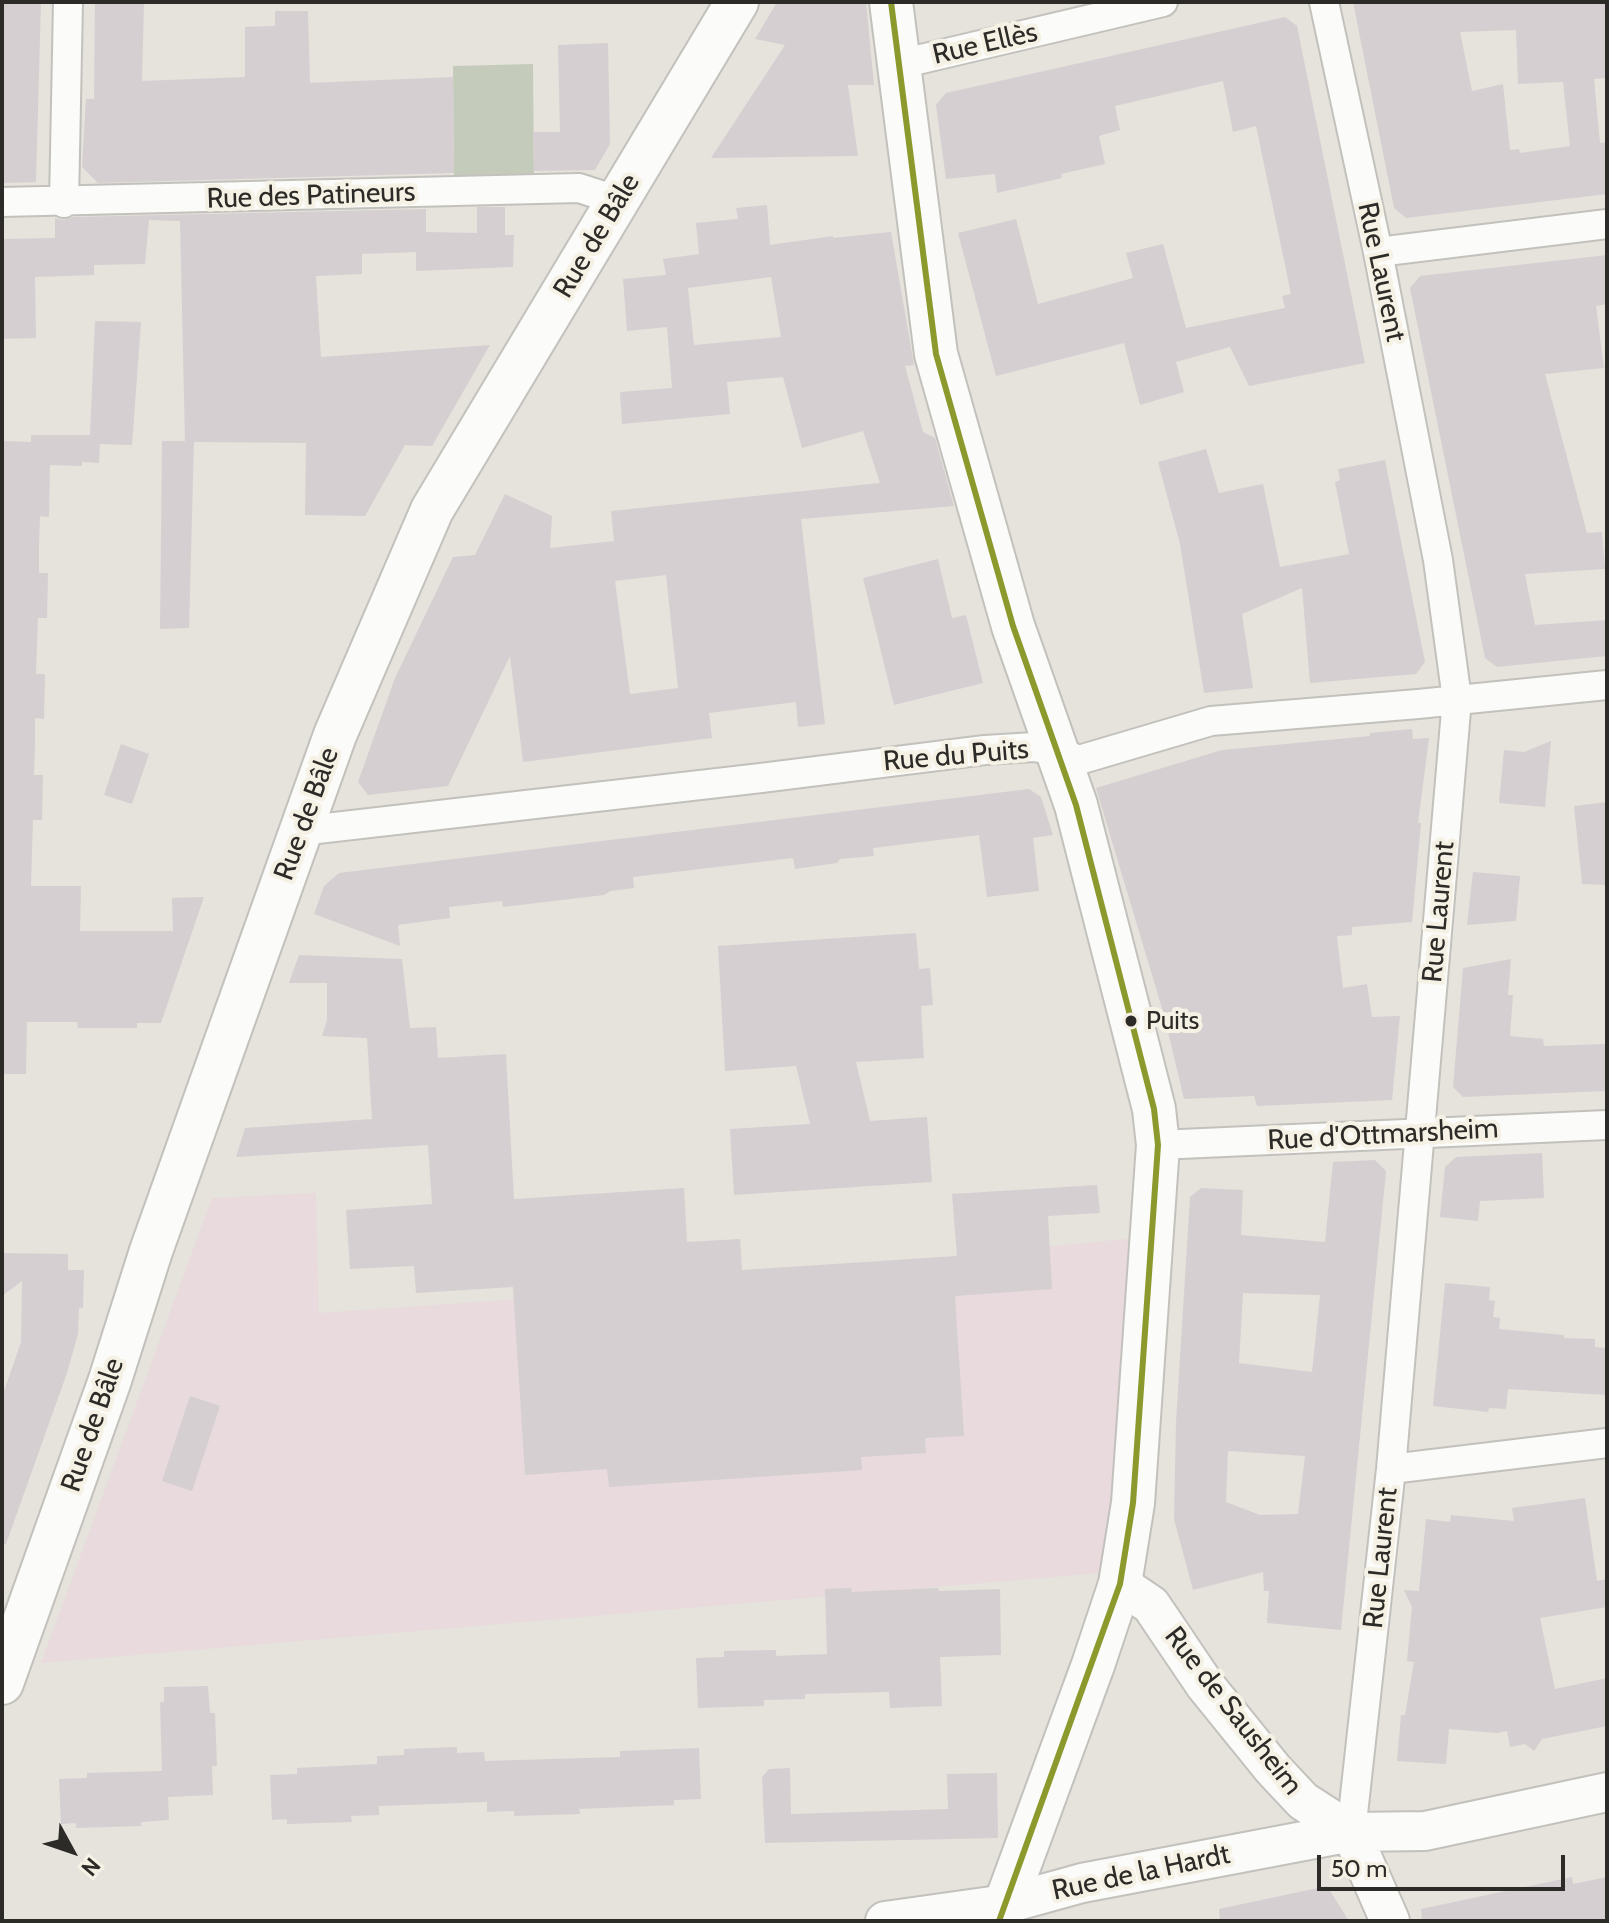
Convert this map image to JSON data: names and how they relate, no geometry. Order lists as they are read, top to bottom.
{
  "streets": {
    "main road": ["Rue de Bâle", "Rue de Sausheim", "Rue de la Hardt"],
    "street": [
      "Rue Ellès",
      "Rue des Patineurs",
      "Rue Laurent",
      "Rue du Puits",
      "Rue d'Ottmarsheim"
    ]
  },
  "crossings": [
    ["Rue des Patineurs", "Rue de Bâle"],
    ["Rue de Bâle", "Rue du Puits"],
    ["Rue Laurent", "Rue du Puits"],
    ["Rue Laurent", "Rue d'Ottmarsheim"],
    ["Rue Laurent", "Rue de Sausheim"],
    ["Rue Laurent", "Rue de la Hardt"],
    ["Rue de Sausheim", "Rue de la Hardt"]
  ],
  "places": ["Puits"],
  "scale_bar": "50 m",
  "north": "bottom right"
}
